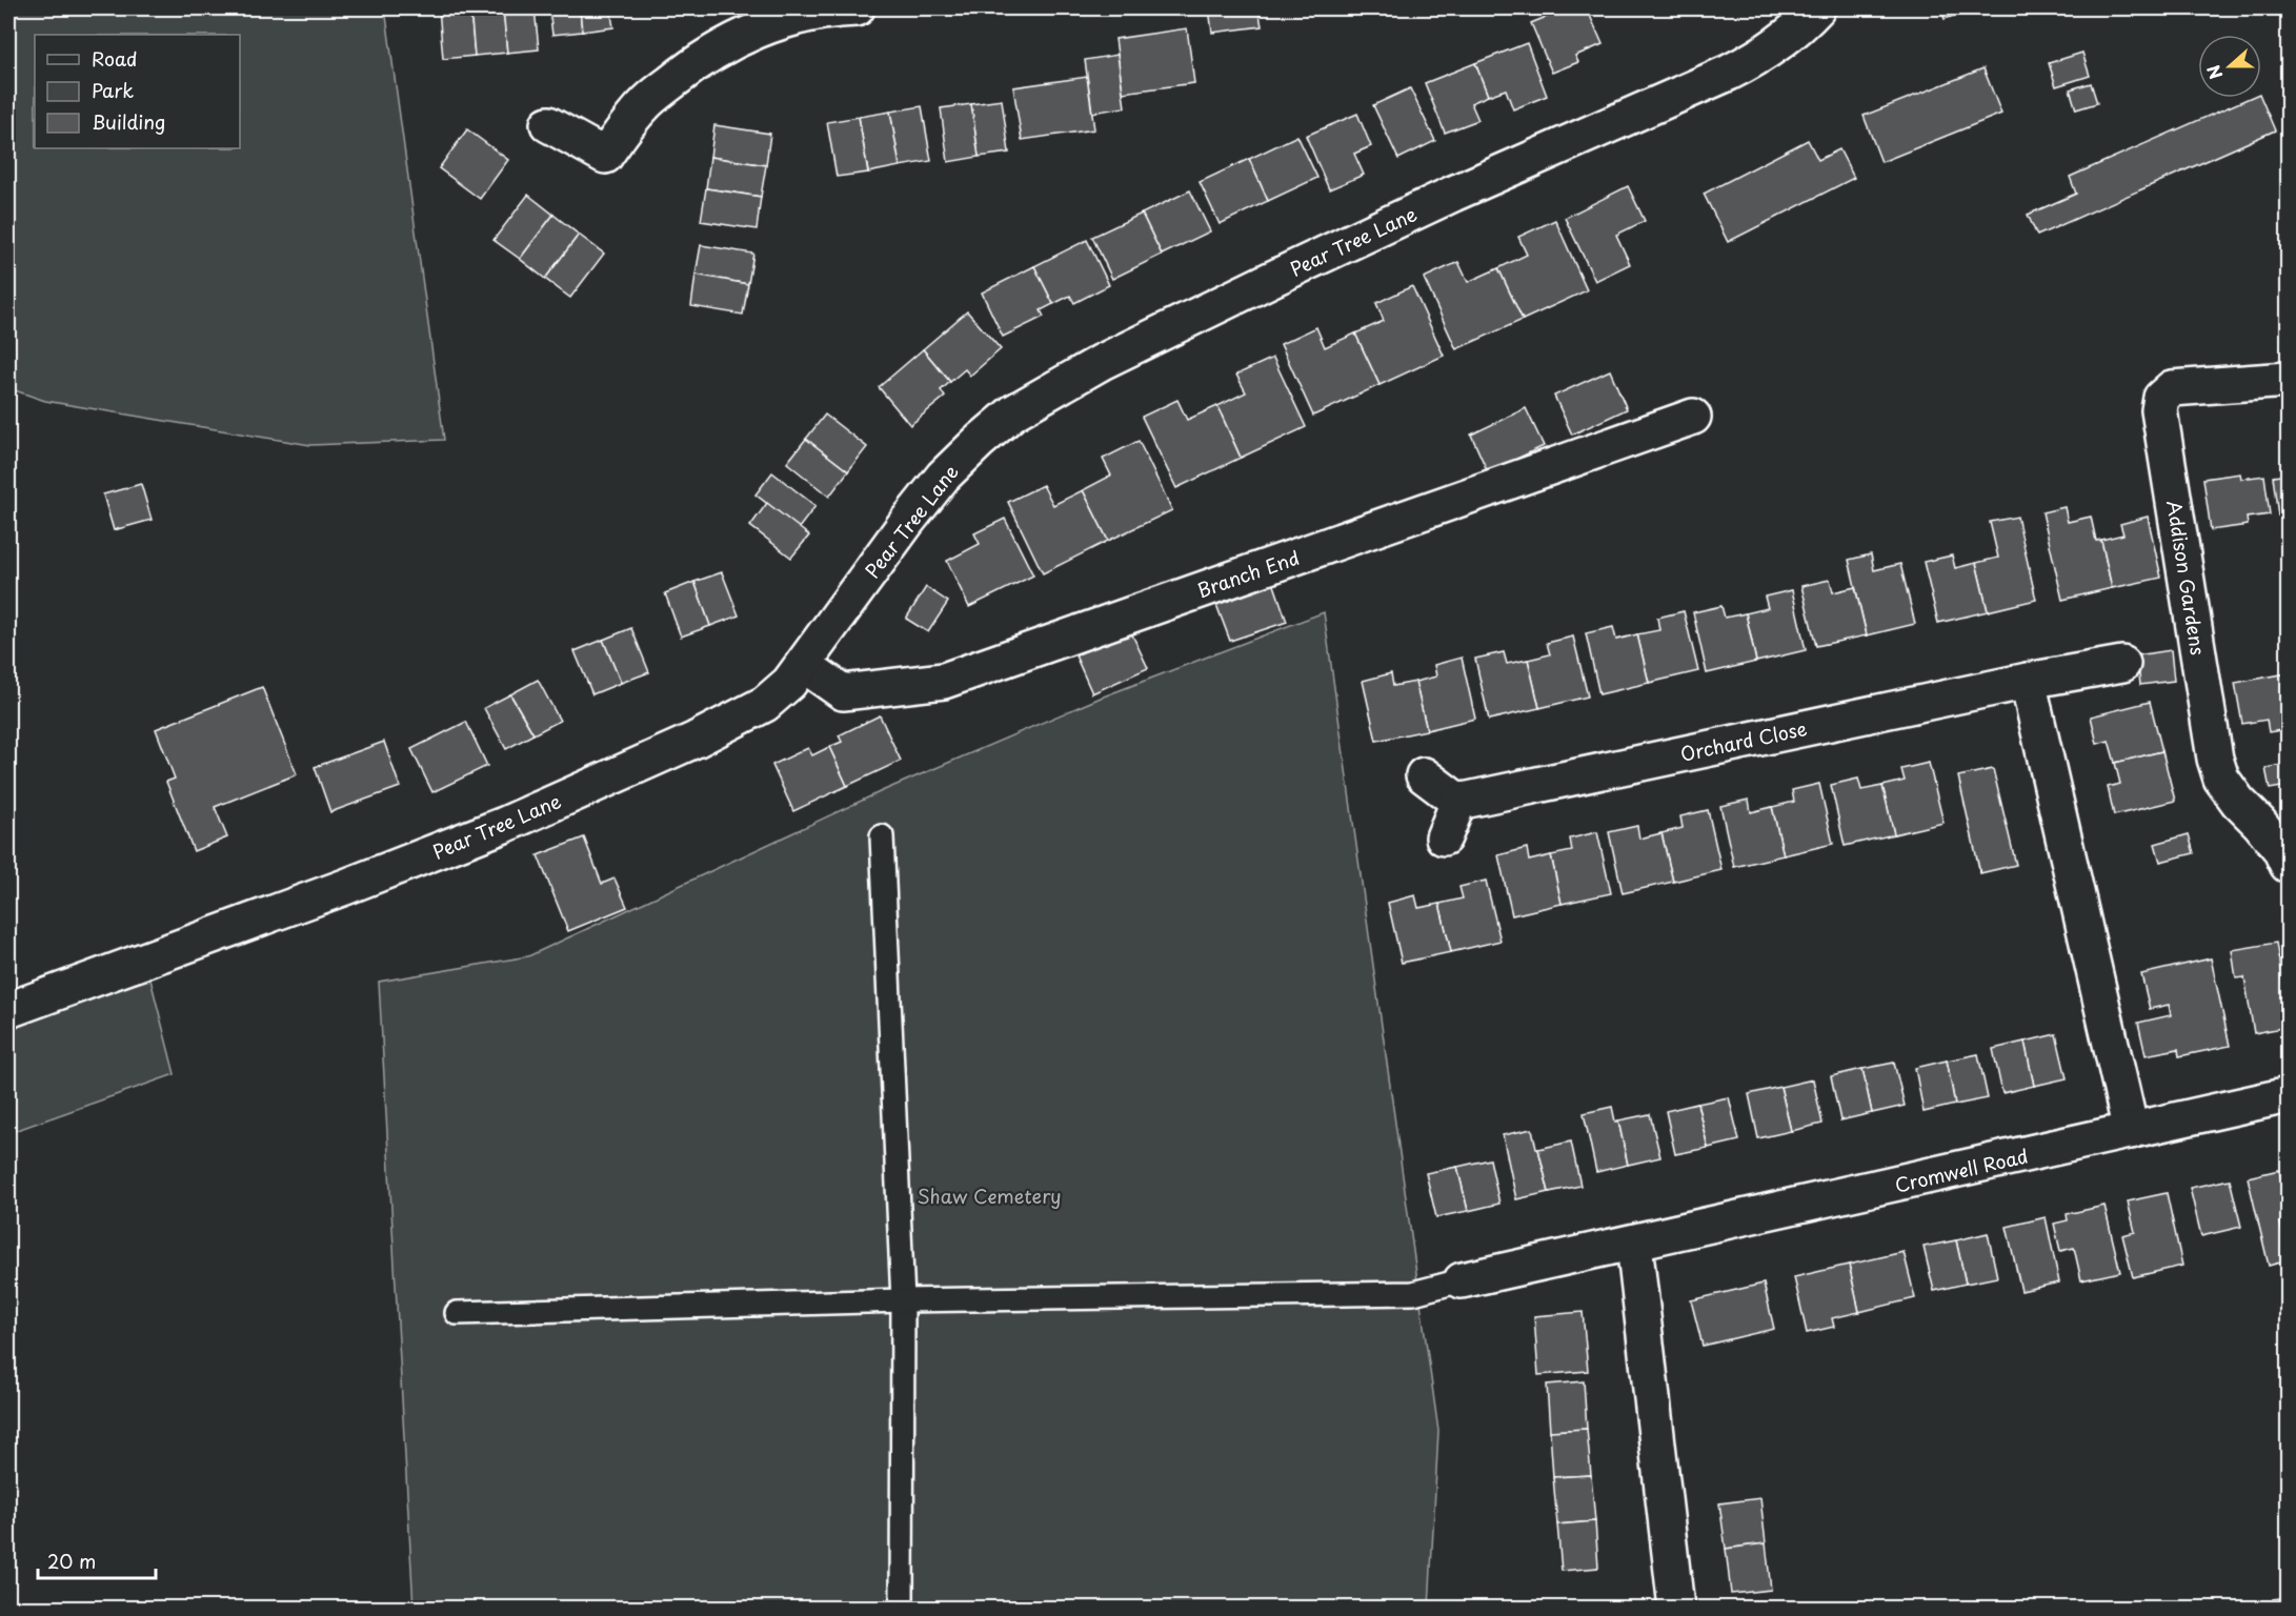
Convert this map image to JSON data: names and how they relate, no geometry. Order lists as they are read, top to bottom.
{
  "streets": {
    "street": [
      "Pear Tree Lane",
      "Branch End",
      "Addison Gardens",
      "Orchard Close",
      "Cromwell Road"
    ]
  },
  "crossings": [
    ["Pear Tree Lane", "Branch End"]
  ],
  "parks": ["Shaw Cemetery"],
  "legend": ["Road", "Park", "Building"],
  "scale_bar": "20 m",
  "north": "left"
}
